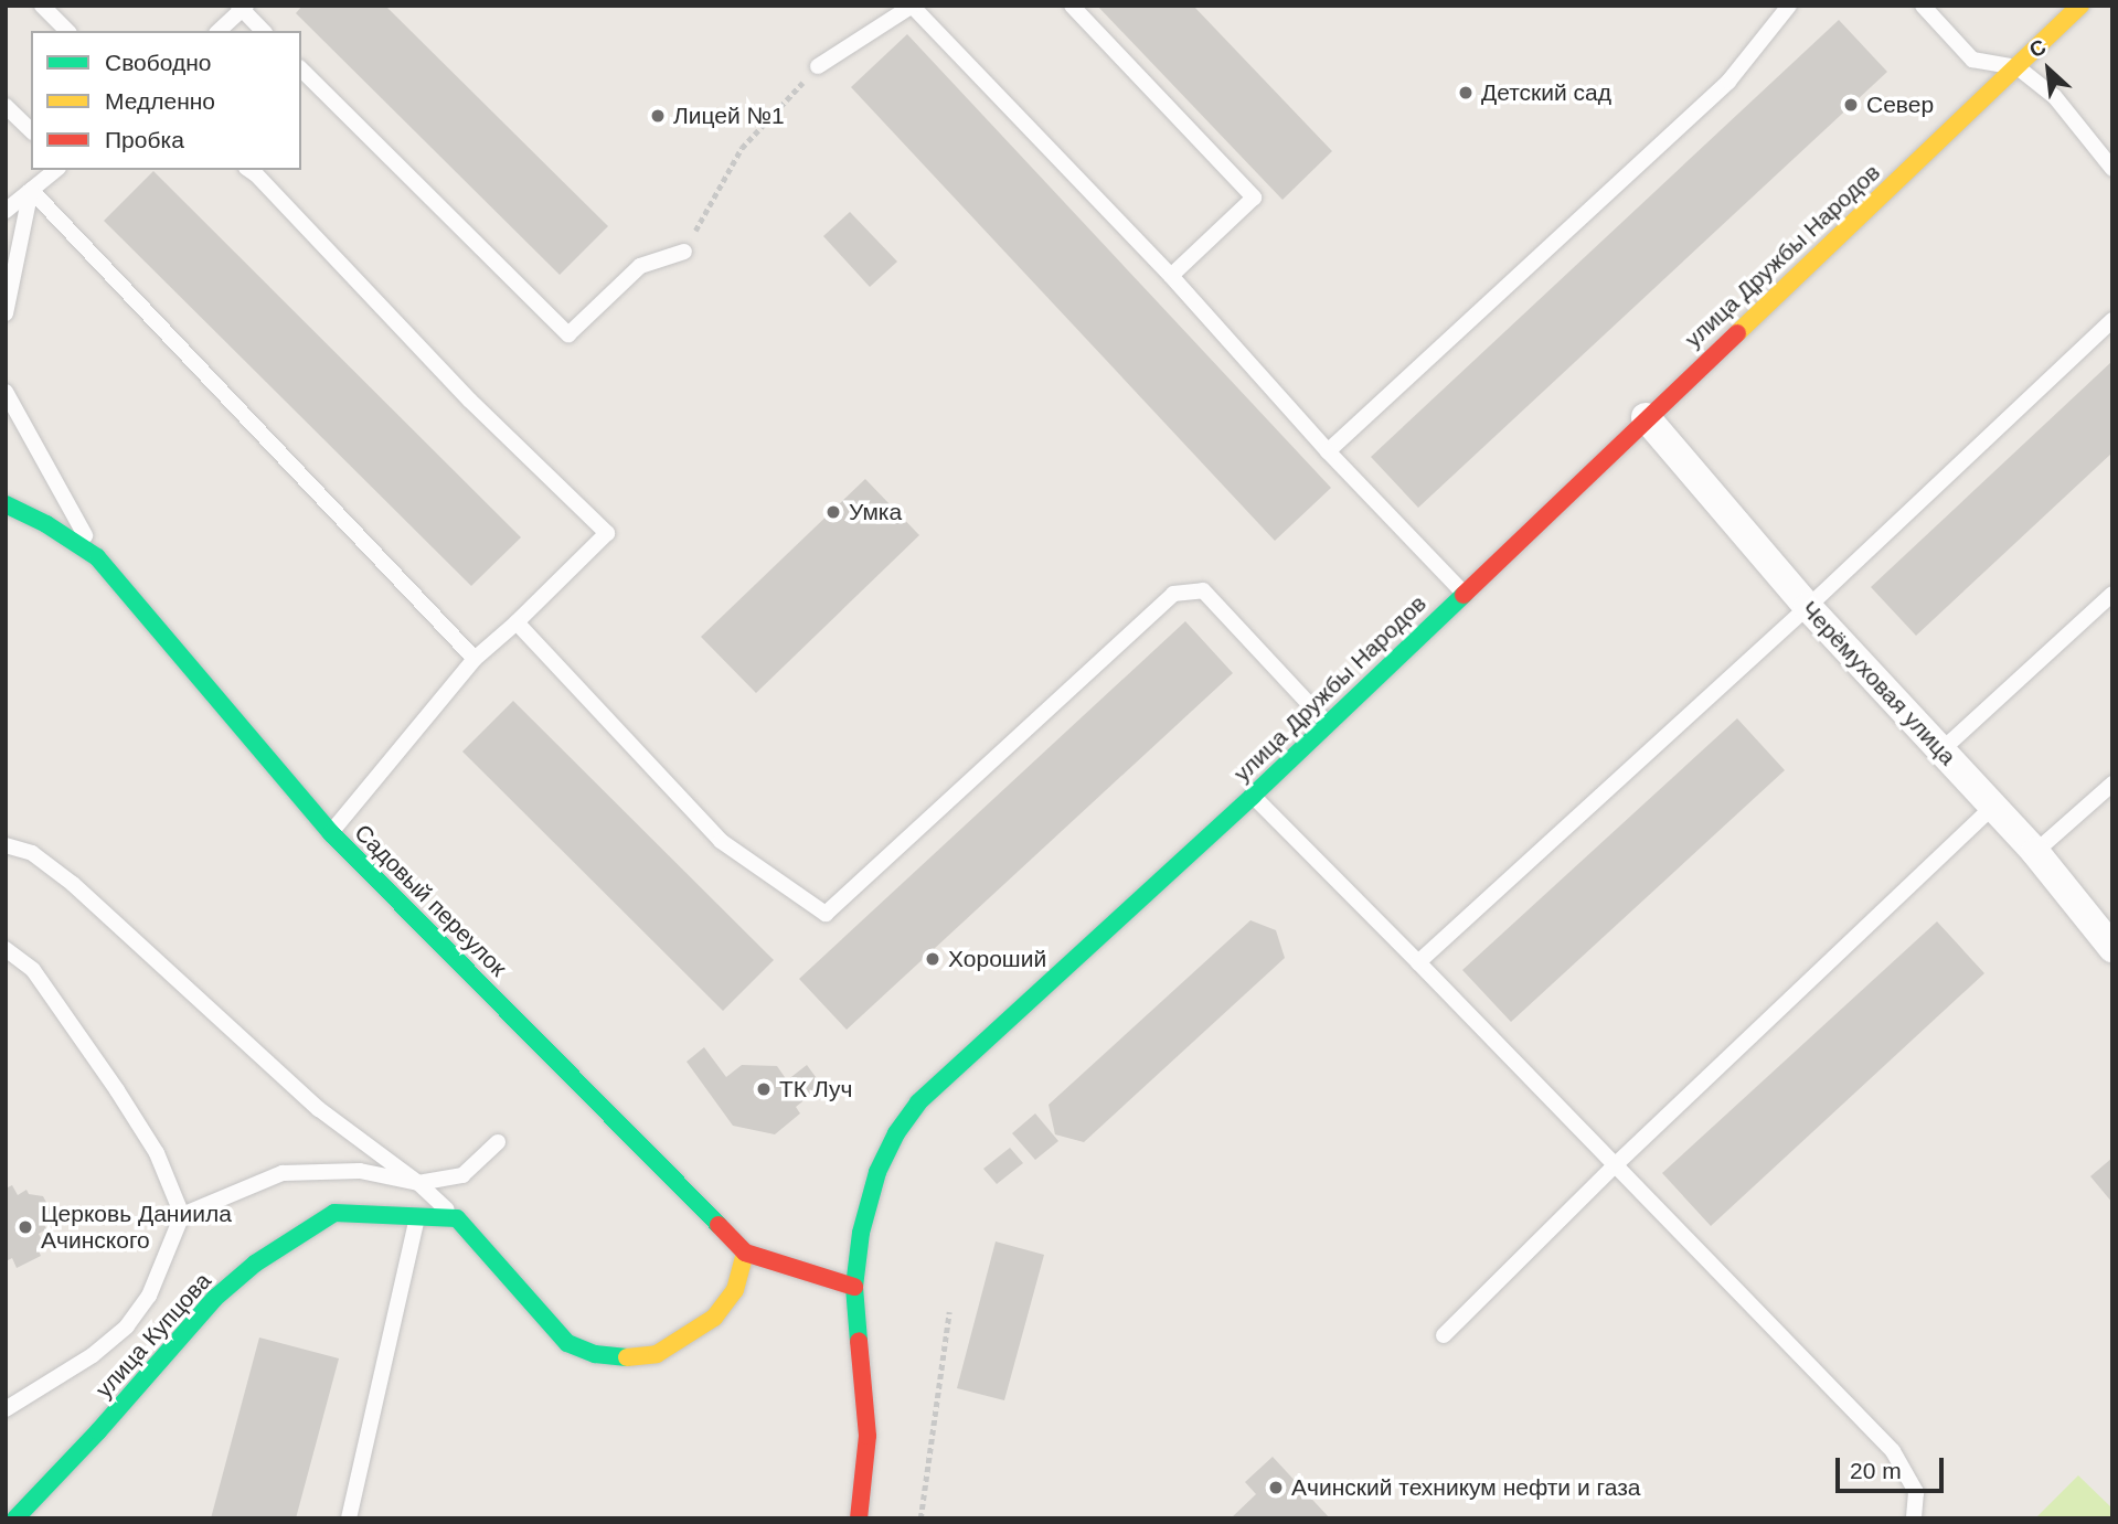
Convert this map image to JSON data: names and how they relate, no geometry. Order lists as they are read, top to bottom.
{
  "streets": {
    "street": [
      "улица Дружбы Народов",
      "Черёмуховая улица",
      "Садовый переулок",
      "улица Купцова"
    ]
  },
  "crossings": [
    ["улица Дружбы Народов", "Черёмуховая улица"],
    ["улица Дружбы Народов", "Садовый переулок"]
  ],
  "places": [
    "Детский сад",
    "Север",
    "Лицей №1",
    "Умка",
    "Хороший",
    "ТК Луч",
    "Церковь Даниила Ачинского",
    "Ачинский техникум нефти и газа"
  ],
  "legend": ["Свободно", "Медленно", "Пробка"],
  "scale_bar": "20 m",
  "north": "top left"
}
